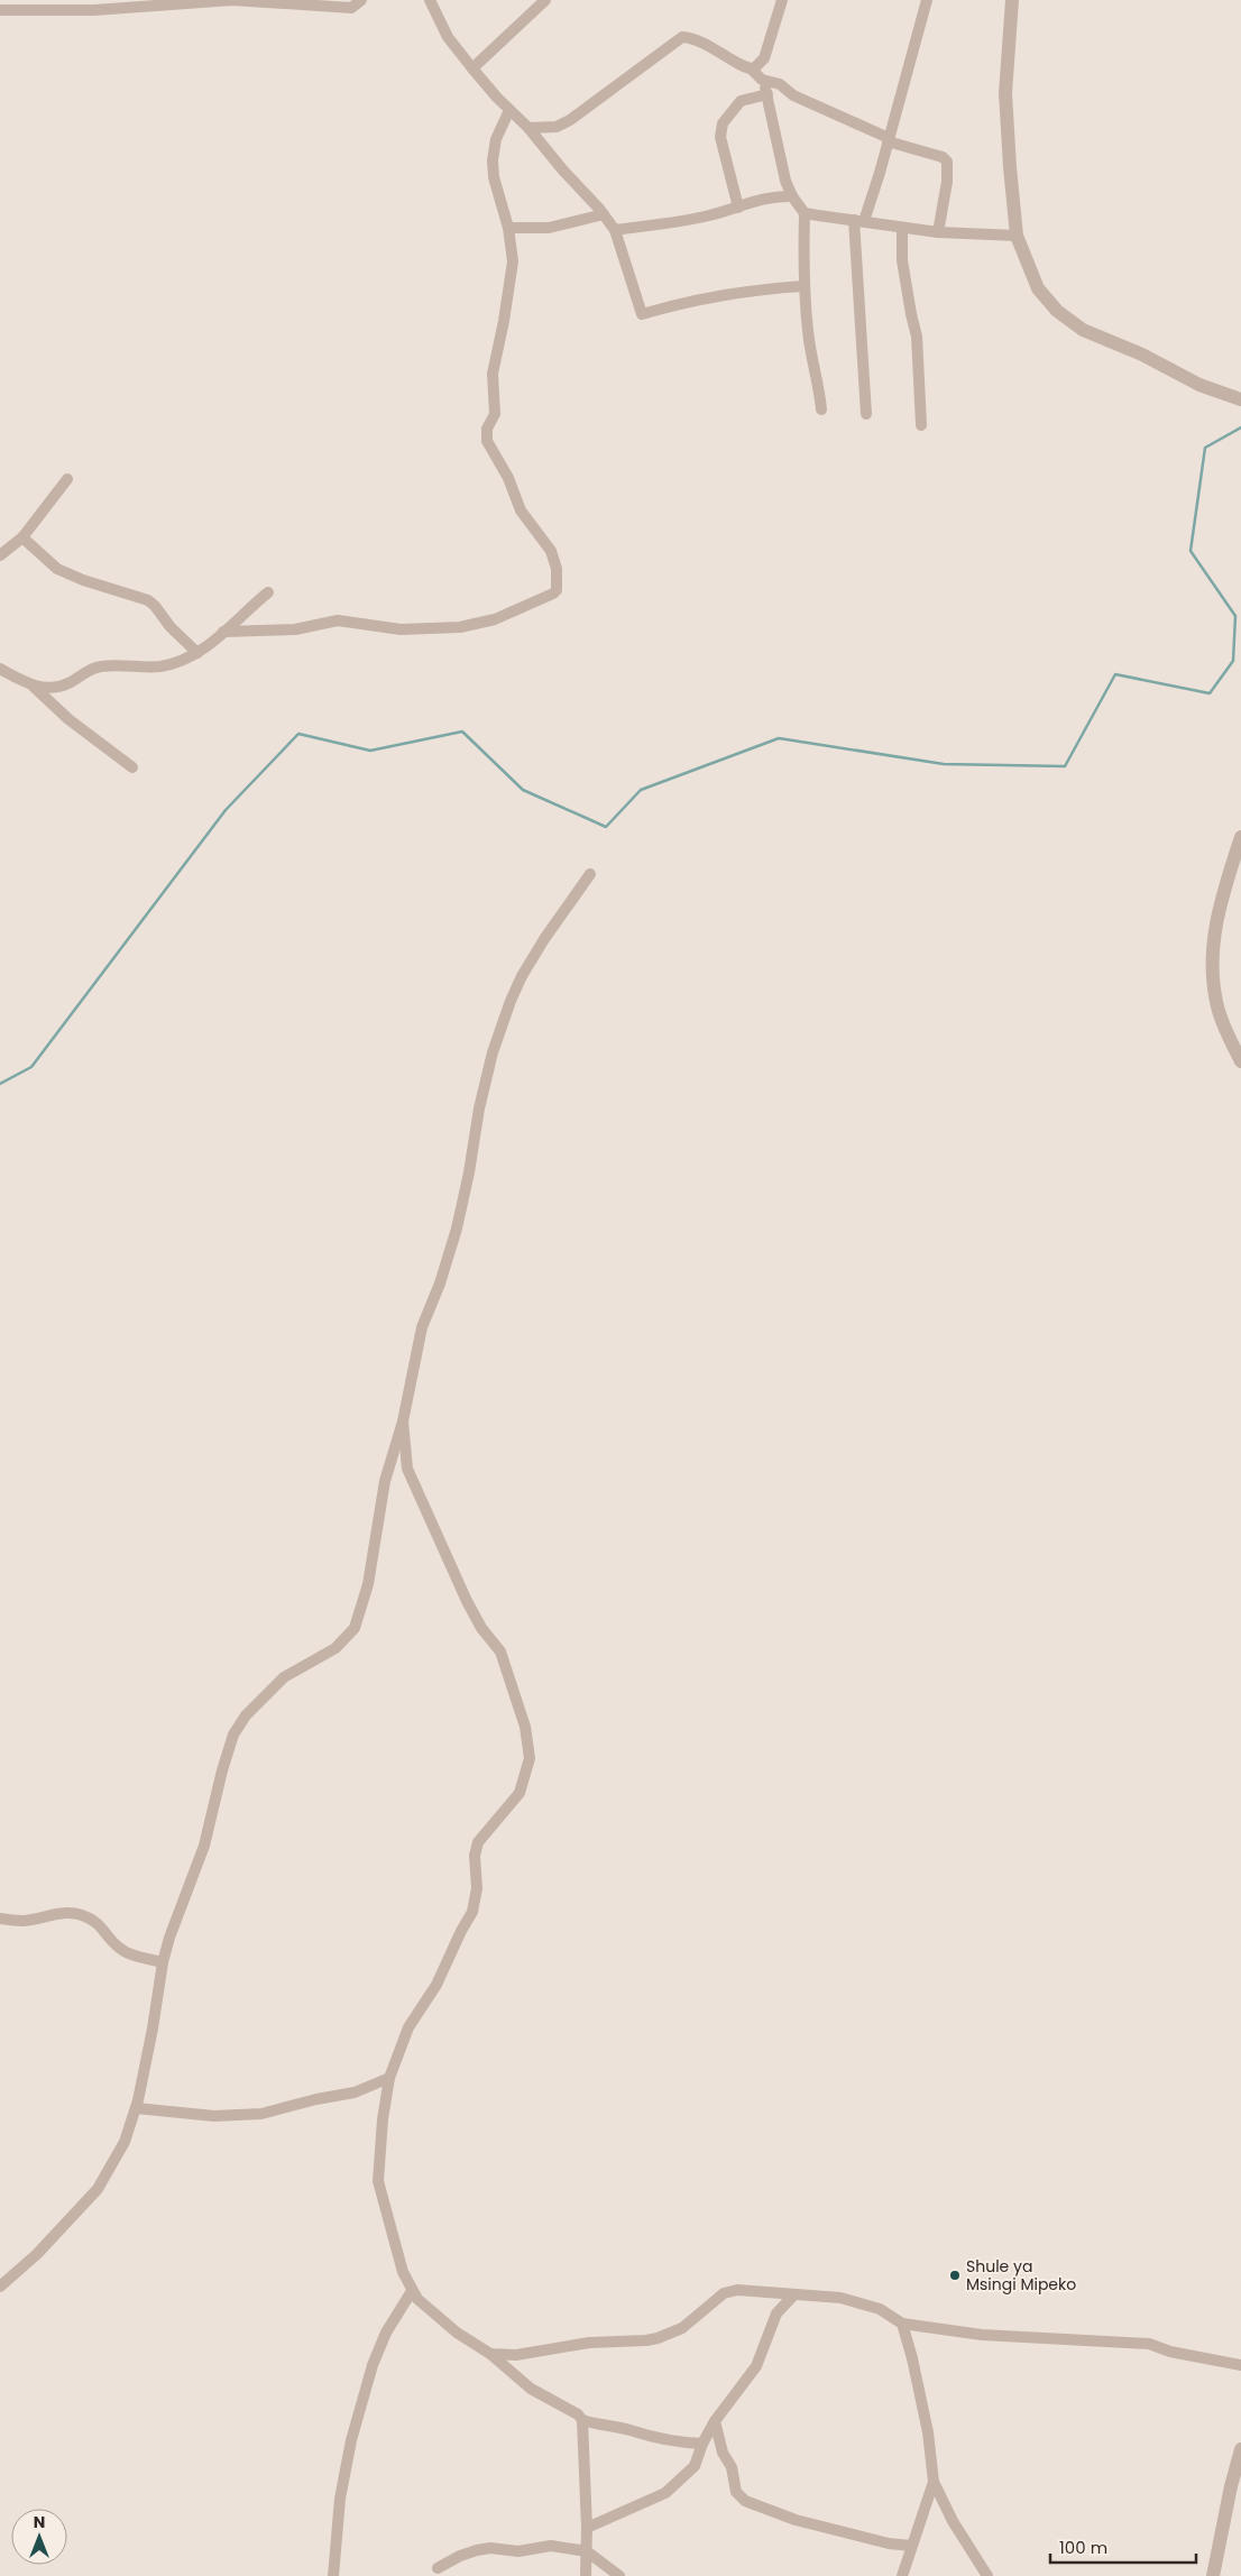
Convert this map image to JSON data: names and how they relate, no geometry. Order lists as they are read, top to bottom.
{
  "places": ["Shule ya Msingi Mipeko"],
  "scale_bar": "100 m",
  "north": "top"
}
